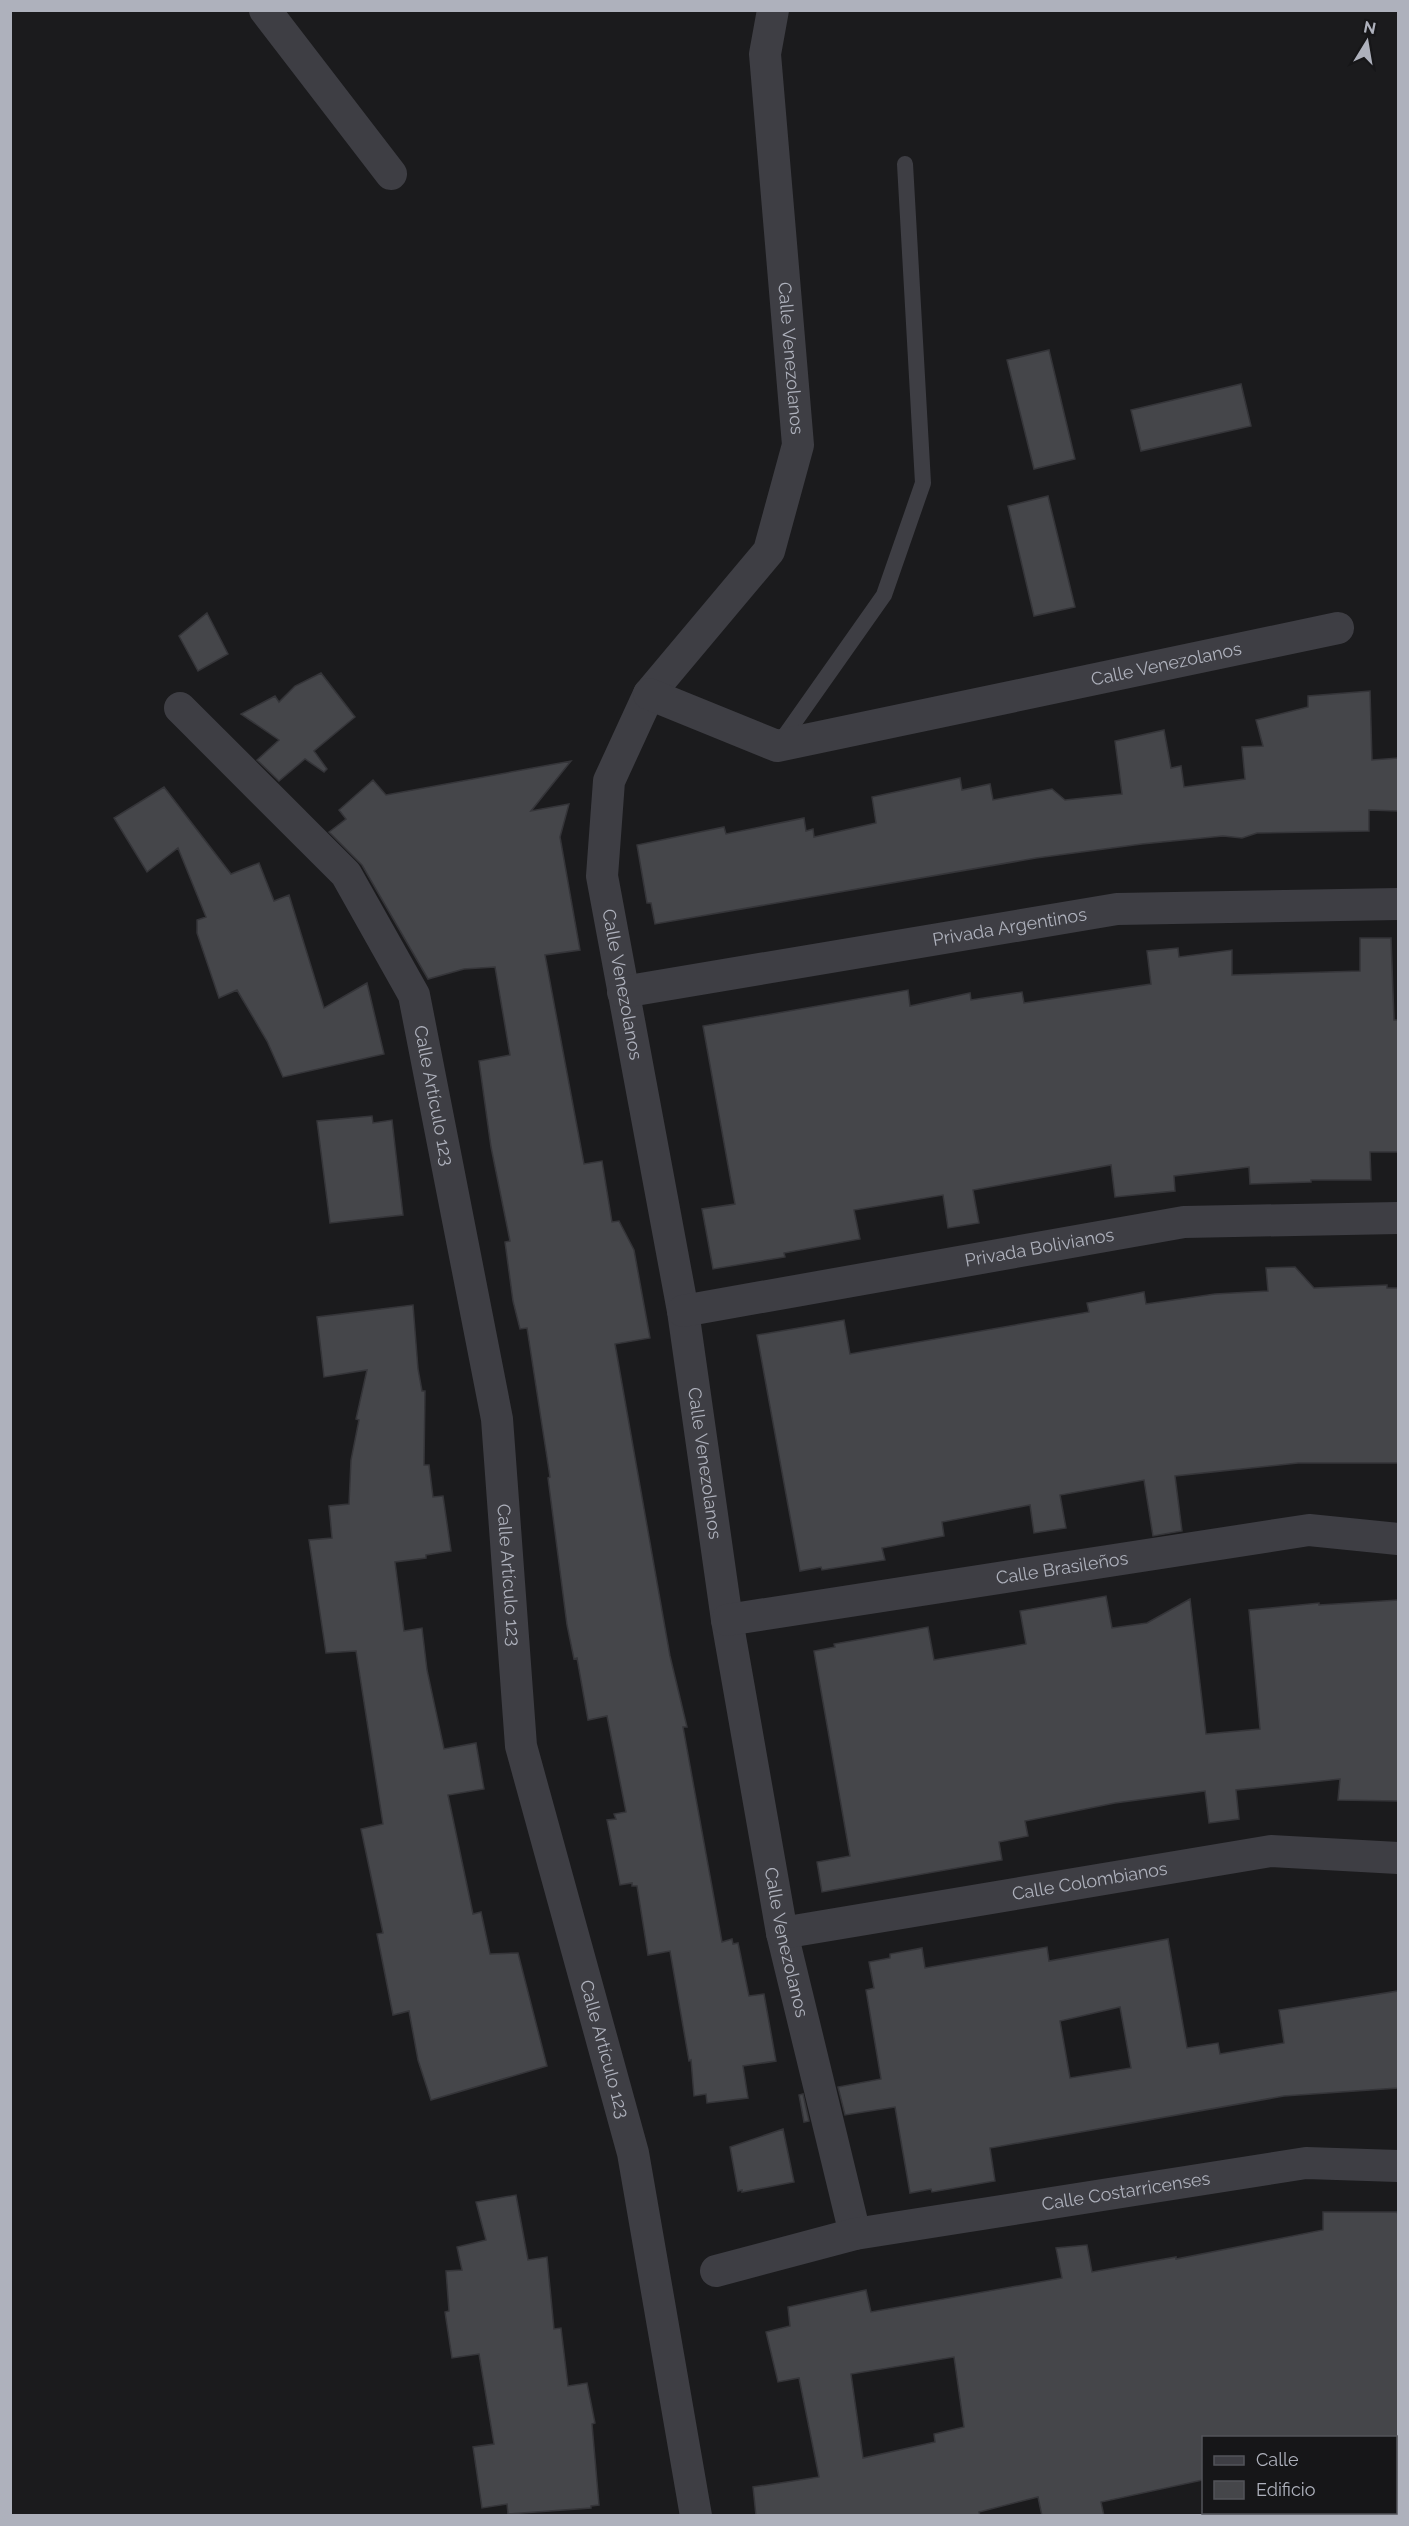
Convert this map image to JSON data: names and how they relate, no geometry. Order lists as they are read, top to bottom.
{
  "streets": {
    "street": [
      "Calle Venezolanos",
      "Privada Argentinos",
      "Calle Artículo 123",
      "Privada Bolivianos",
      "Calle Brasileños",
      "Calle Colombianos",
      "Calle Costarricenses"
    ]
  },
  "crossings": [
    ["Calle Venezolanos", "Privada Argentinos"],
    ["Calle Venezolanos", "Privada Bolivianos"],
    ["Calle Venezolanos", "Calle Brasileños"],
    ["Calle Venezolanos", "Calle Colombianos"],
    ["Calle Venezolanos", "Calle Costarricenses"]
  ],
  "legend": ["Calle", "Edificio"],
  "north": "top"
}
